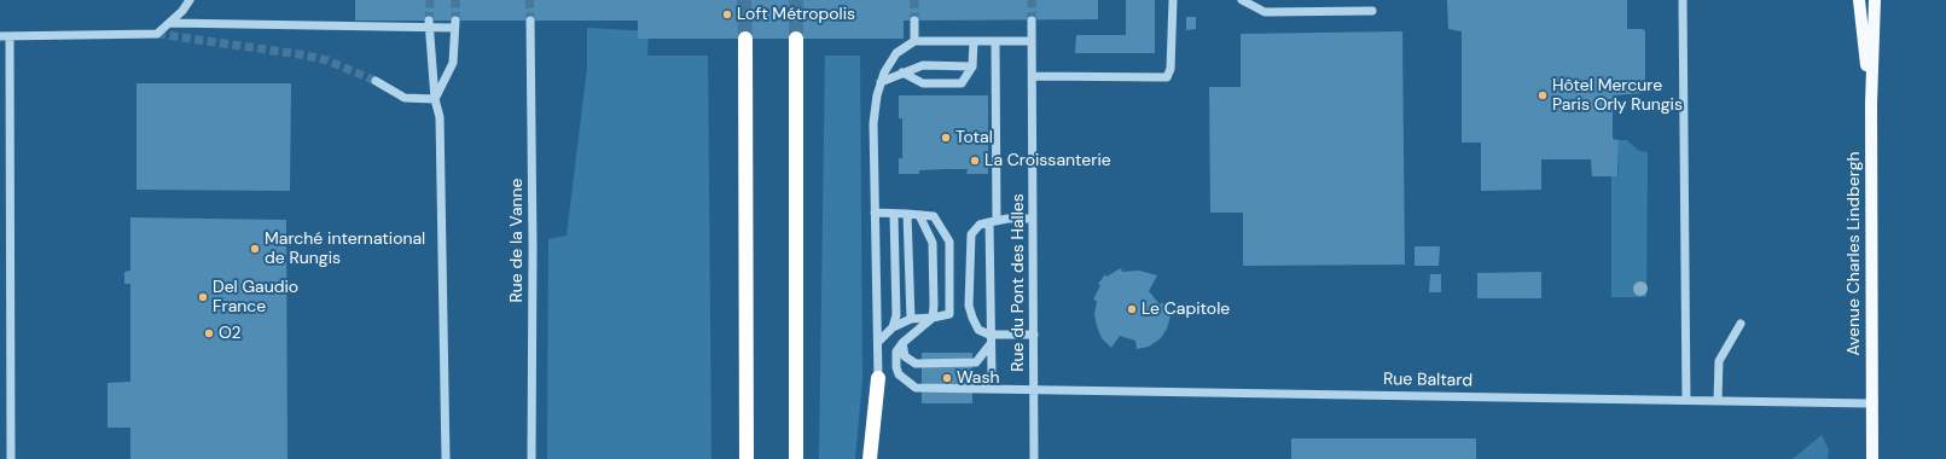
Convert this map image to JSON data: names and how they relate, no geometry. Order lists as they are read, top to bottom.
{
  "streets": {
    "main road": ["Avenue Charles Lindbergh"],
    "street": ["Rue de la Vanne", "Rue du Pont des Halles", "Rue Baltard"]
  },
  "crossings": [
    ["Avenue Charles Lindbergh", "Rue Baltard"],
    ["Rue du Pont des Halles", "Rue Baltard"]
  ],
  "places": [
    "Loft Métropolis",
    "Hôtel Mercure Paris Orly Rungis",
    "Total",
    "La Croissanterie",
    "Marché international de Rungis",
    "Del Gaudio France",
    "Le Capitole",
    "O2",
    "Wash"
  ]
}
